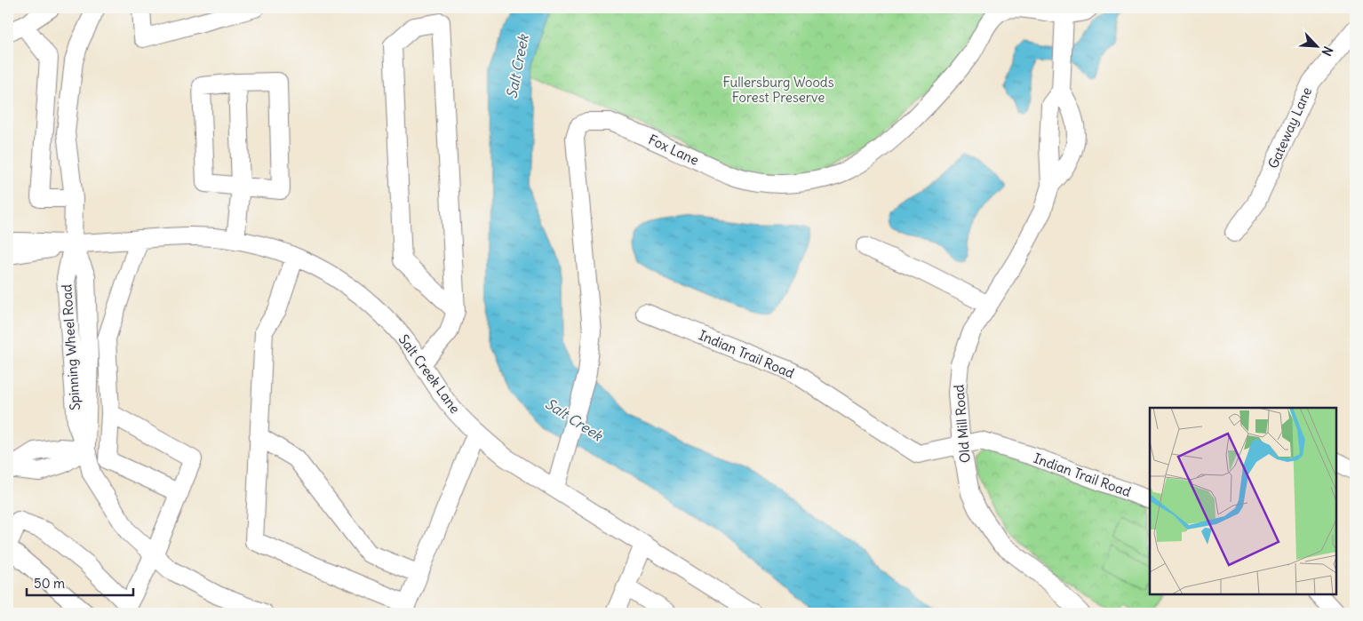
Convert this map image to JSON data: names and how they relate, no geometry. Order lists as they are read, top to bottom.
{
  "streets": {
    "street": [
      "Gateway Lane",
      "Fox Lane",
      "Spinning Wheel Road",
      "Indian Trail Road",
      "Salt Creek Lane",
      "Old Mill Road"
    ]
  },
  "crossings": [
    ["Fox Lane", "Salt Creek Lane"],
    ["Fox Lane", "Old Mill Road"],
    ["Spinning Wheel Road", "Salt Creek Lane"],
    ["Indian Trail Road", "Old Mill Road"]
  ],
  "water": ["Salt Creek"],
  "parks": ["Fullersburg Woods Forest Preserve"],
  "scale_bar": "50 m",
  "north": "bottom right"
}
